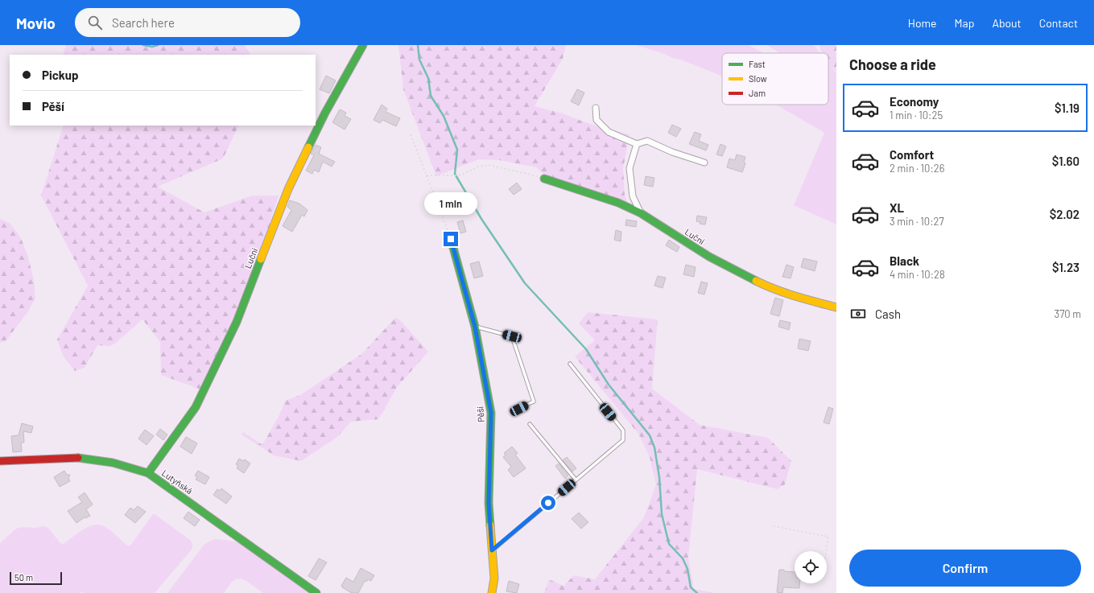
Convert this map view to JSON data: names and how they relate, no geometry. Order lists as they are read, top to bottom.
{
  "streets": {
    "street": ["Luční", "Pěší", "Lutyňská"]
  },
  "crossings": [
    ["Luční", "Lutyňská"]
  ],
  "legend": ["Fast", "Slow", "Jam"],
  "scale_bar": "50 m",
  "page": {
    "header": "Movio",
    "search": "Search here",
    "nav": [
      "Home",
      "Map",
      "About",
      "Contact"
    ],
    "heading": "Choose a ride",
    "banner": ["Pickup", "Pěší"],
    "list": [
      {
        "name": "Economy",
        "note": "1 min · 10:25",
        "value": "$1.19"
      },
      {
        "name": "Comfort",
        "note": "2 min · 10:26",
        "value": "$1.60"
      },
      {
        "name": "XL",
        "note": "3 min · 10:27",
        "value": "$2.02"
      },
      {
        "name": "Black",
        "note": "4 min · 10:28",
        "value": "$1.23"
      }
    ],
    "bubble": "1 min",
    "pay": ["Cash", "370 m"],
    "buttons": "Confirm",
    "scale": "50 m"
  }
}
